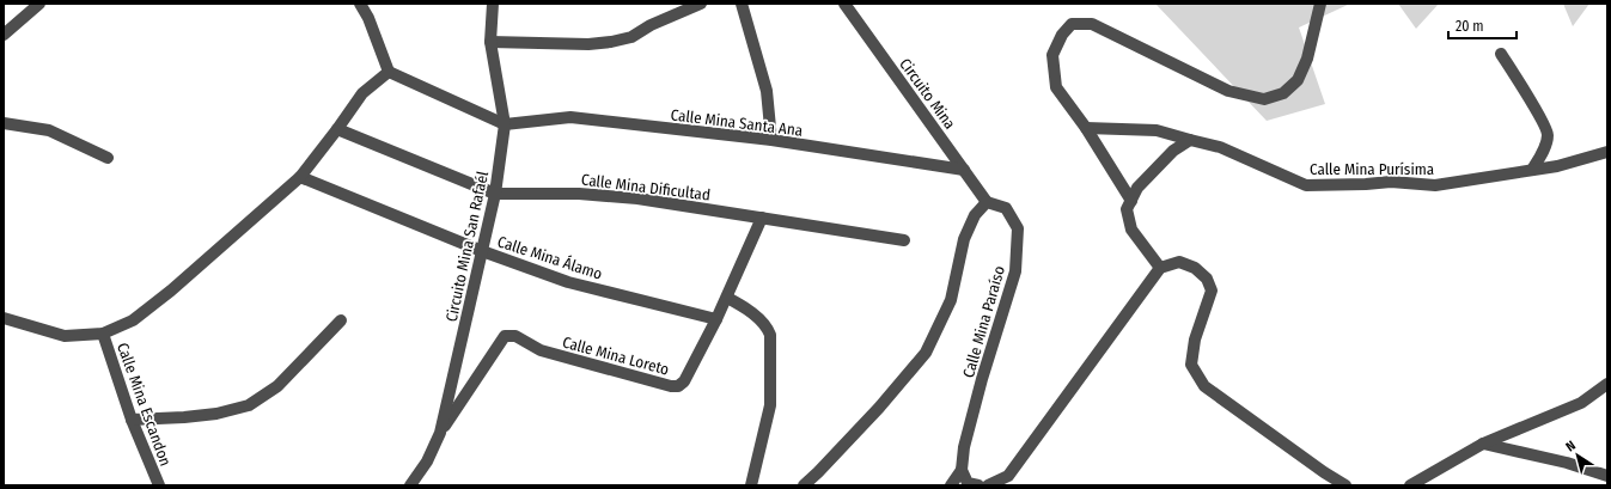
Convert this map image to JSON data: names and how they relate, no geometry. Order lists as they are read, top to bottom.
{
  "streets": {
    "street": [
      "Circuito Mina",
      "Calle Mina Santa Ana",
      "Calle Mina Purísima",
      "Calle Mina Dificultad",
      "Circuito Mina San Rafaél",
      "Calle Mina Álamo",
      "Calle Mina Paraíso",
      "Calle Mina Loreto",
      "Calle Mina Escandon"
    ]
  },
  "crossings": [
    ["Circuito Mina", "Calle Mina Santa Ana"],
    ["Circuito Mina", "Calle Mina Paraíso"],
    ["Calle Mina Santa Ana", "Circuito Mina San Rafaél"],
    ["Calle Mina Dificultad", "Circuito Mina San Rafaél"],
    ["Calle Mina Dificultad", "Calle Mina Loreto"],
    ["Circuito Mina San Rafaél", "Calle Mina Álamo"],
    ["Circuito Mina San Rafaél", "Calle Mina Loreto"],
    ["Calle Mina Álamo", "Calle Mina Loreto"]
  ],
  "scale_bar": "20 m",
  "north": "top left"
}
